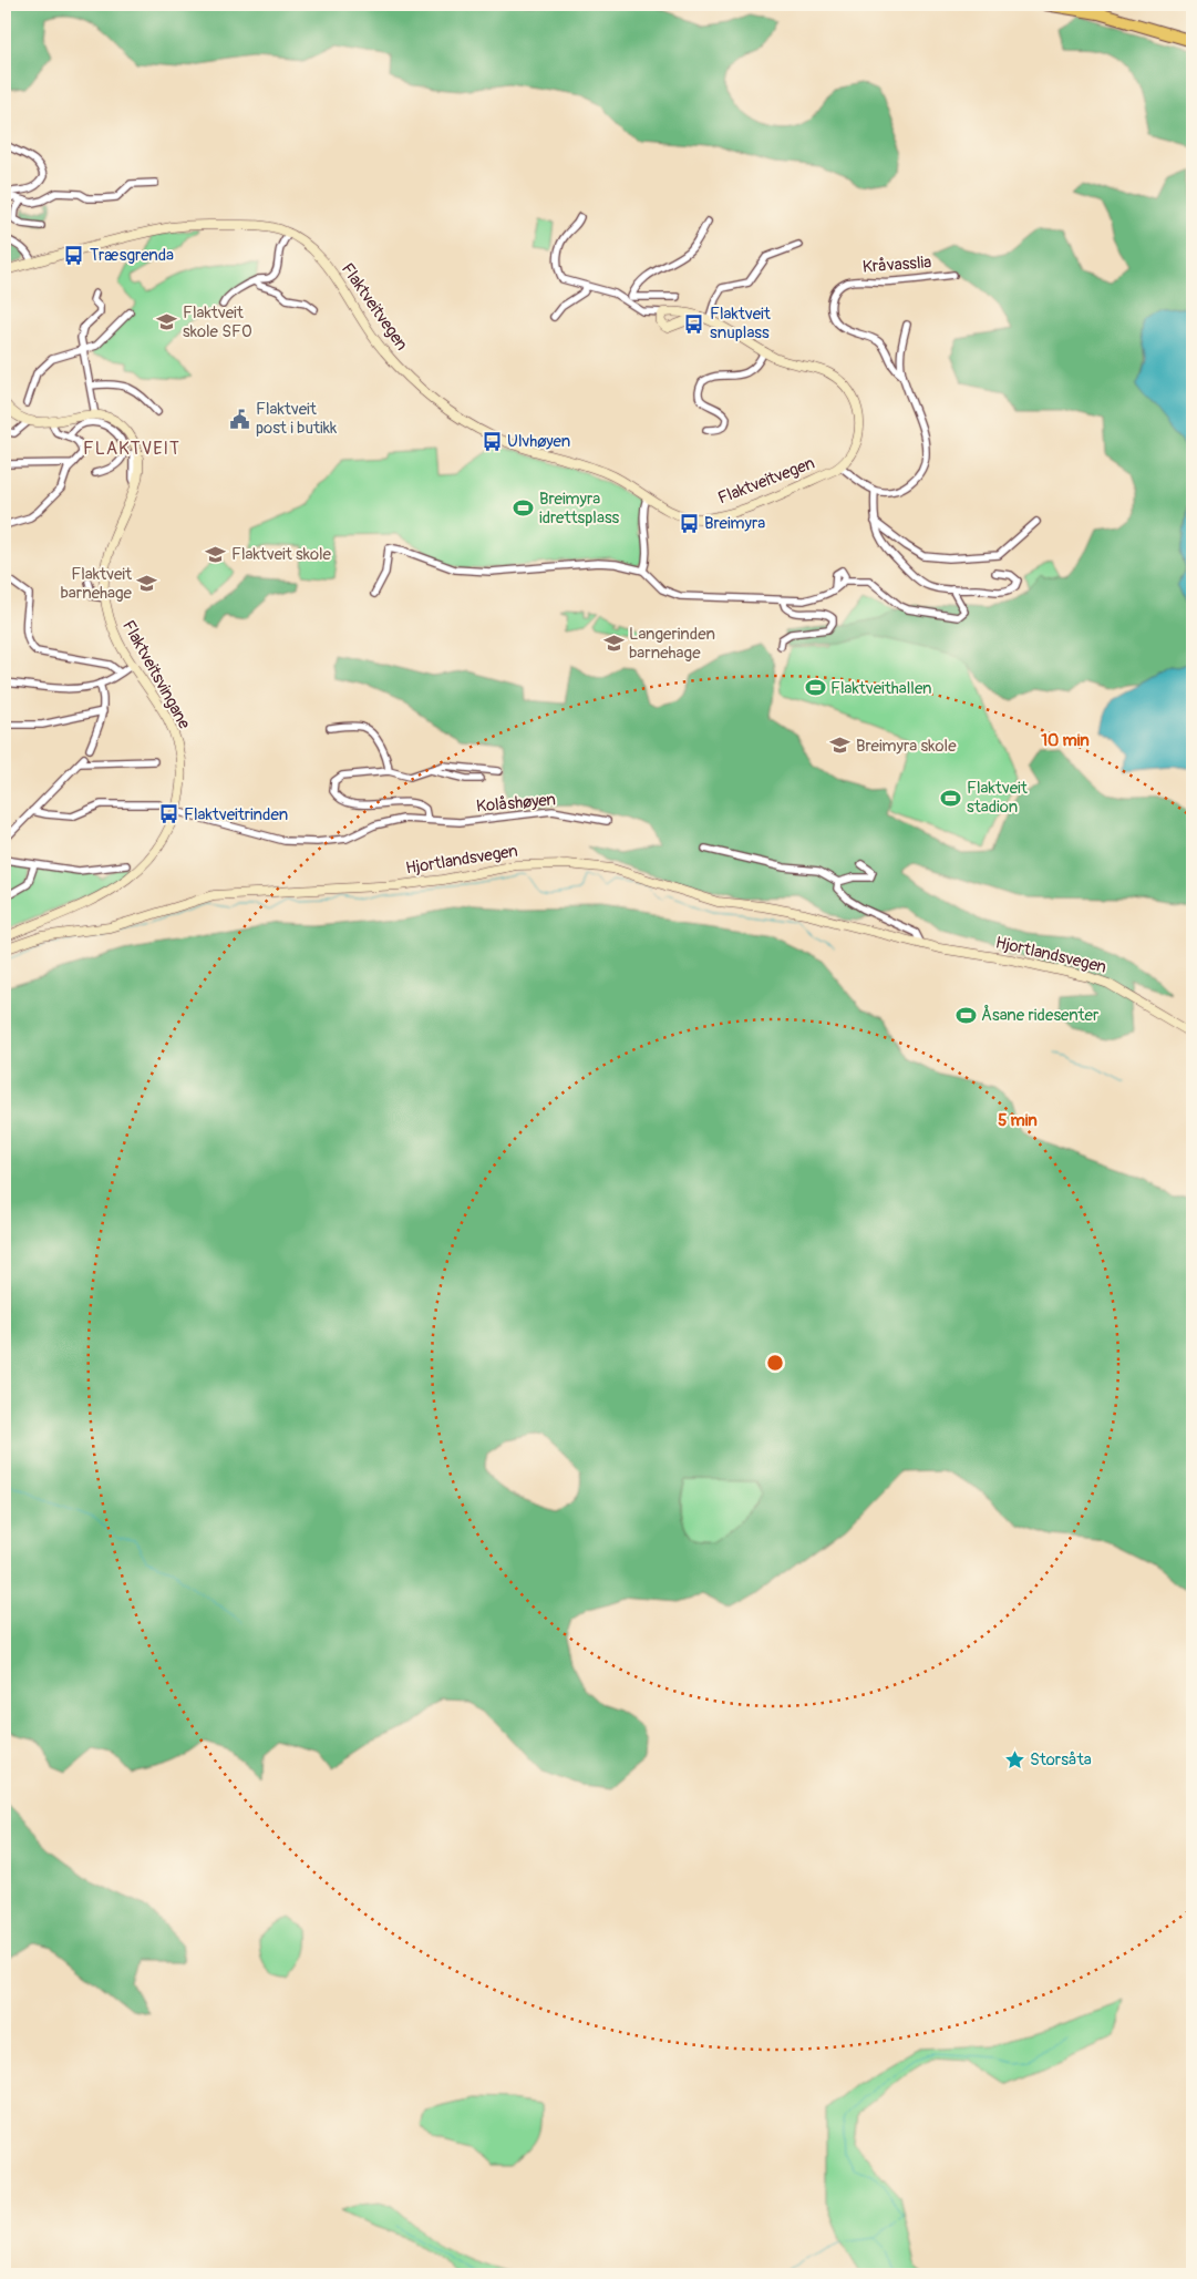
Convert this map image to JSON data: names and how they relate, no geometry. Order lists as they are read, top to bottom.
{
  "streets": {
    "main road": ["Flaktveitvegen", "Flaktveitsvingane", "Hjortlandsvegen"],
    "street": ["Kråvasslia", "Kolåshøyen"]
  },
  "crossings": [
    ["Flaktveitsvingane", "Kolåshøyen"]
  ],
  "districts": ["FLAKTVEIT"],
  "places": {
    "bus stop": [
      "Træsgrenda",
      "Flaktveit snuplass",
      "Ulvhøyen",
      "Breimyra",
      "Flaktveitrinden"
    ],
    "school or university": [
      "Flaktveit skole SFO",
      "Flaktveit skole",
      "Flaktveit barnehage",
      "Langerinden barnehage",
      "Breimyra skole"
    ],
    "public building": ["Flaktveit post i butikk"],
    "sports": [
      "Breimyra idrettsplass",
      "Flaktveithallen",
      "Flaktveit stadion",
      "Åsane ridesenter"
    ],
    "place": ["Storsåta"]
  },
  "rings": ["10 min", "5 min"]
}
